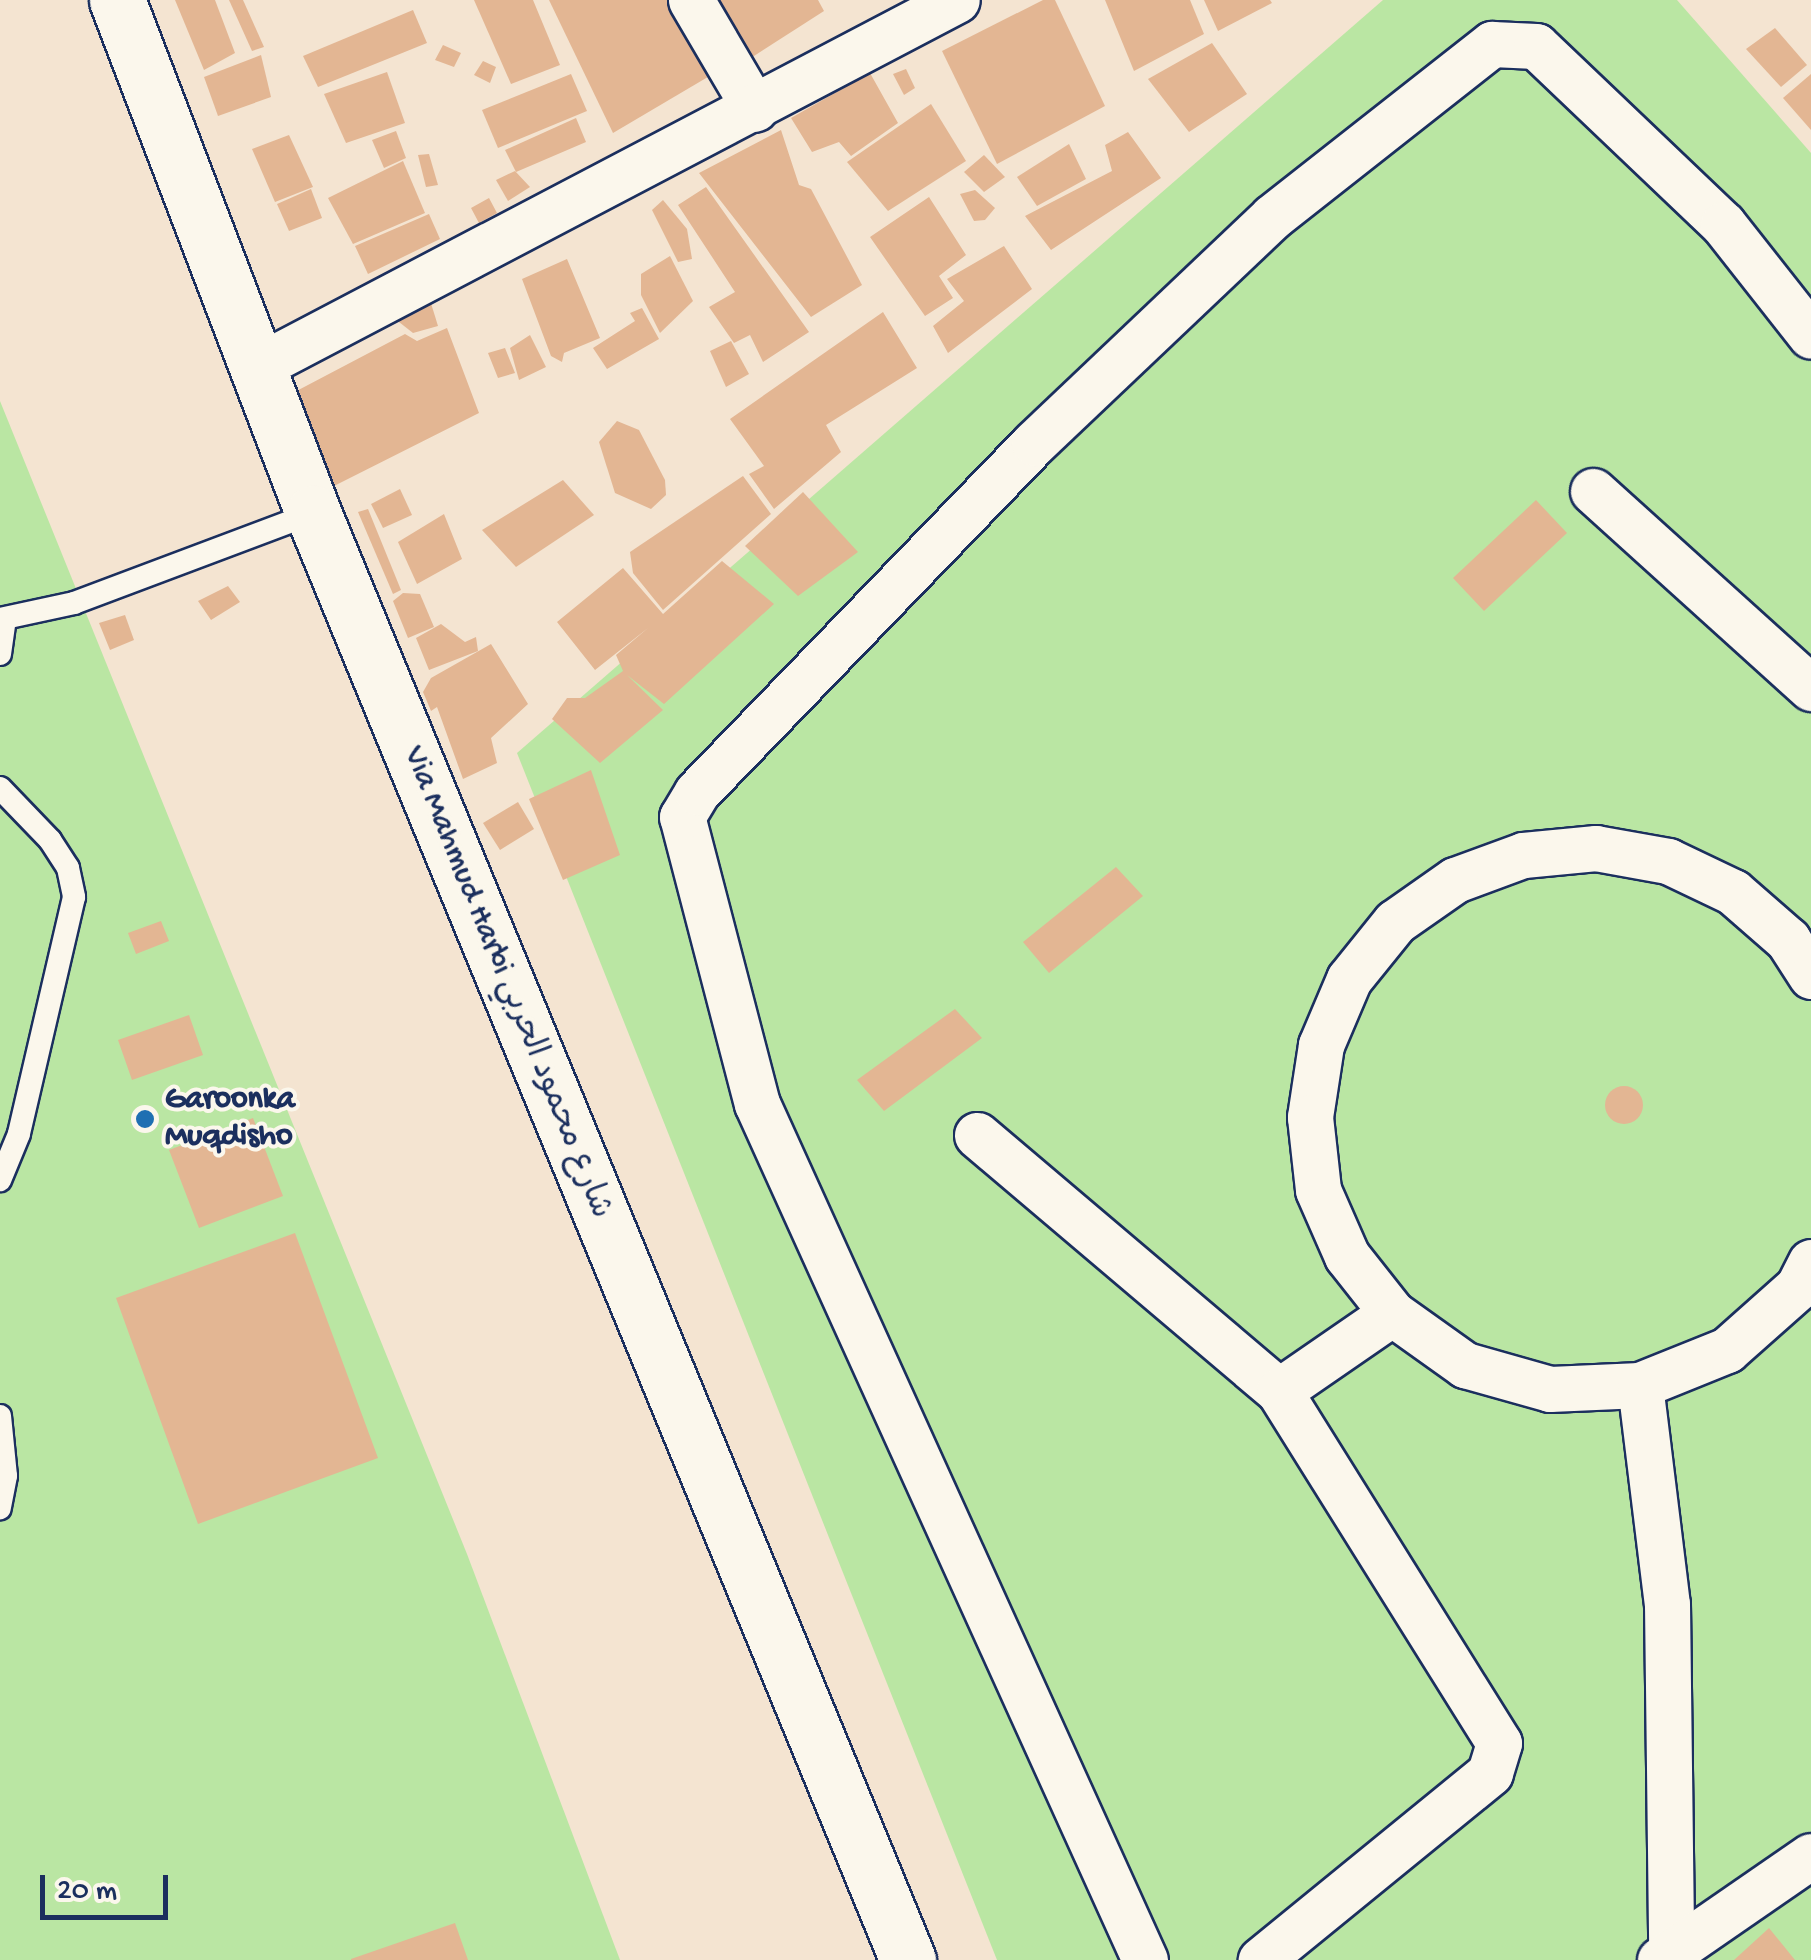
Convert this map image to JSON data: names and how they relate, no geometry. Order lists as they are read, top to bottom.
{
  "streets": {
    "street": ["Via Mahmud Harbi شارع محمود الحربي"]
  },
  "places": ["Garoonka Muqdisho"],
  "scale_bar": "20 m"
}
